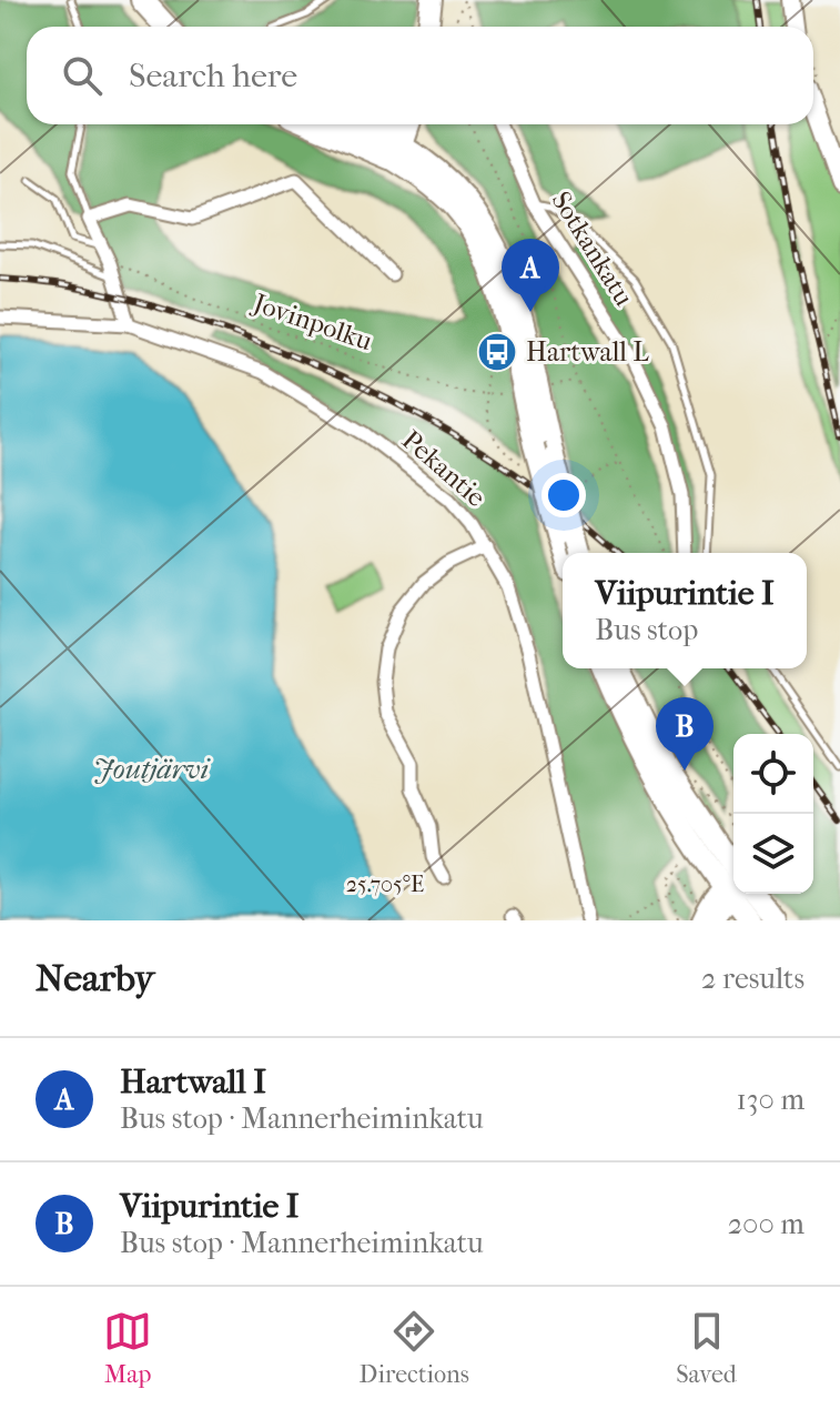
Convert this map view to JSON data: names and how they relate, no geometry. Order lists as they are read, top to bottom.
{
  "streets": {
    "street": ["Sotkankatu", "Pekantie"],
    "path": ["Jovinpolku"]
  },
  "water": ["Joutjärvi"],
  "places": {
    "bus stop": ["Hartwall L"]
  },
  "page": {
    "search": "Search here",
    "pins": ["A", "B"],
    "popup": ["Viipurintie I", "Bus stop"],
    "heading": ["Nearby", "2 results"],
    "list": [
      {
        "mark": "A",
        "name": "Hartwall I",
        "note": "Bus stop · Mannerheiminkatu",
        "value": "130 m"
      },
      {
        "mark": "B",
        "name": "Viipurintie I",
        "note": "Bus stop · Mannerheiminkatu",
        "value": "200 m"
      }
    ],
    "nav": ["Map", "Directions", "Saved"]
  },
  "coordinates": ["25.705°E"]
}
